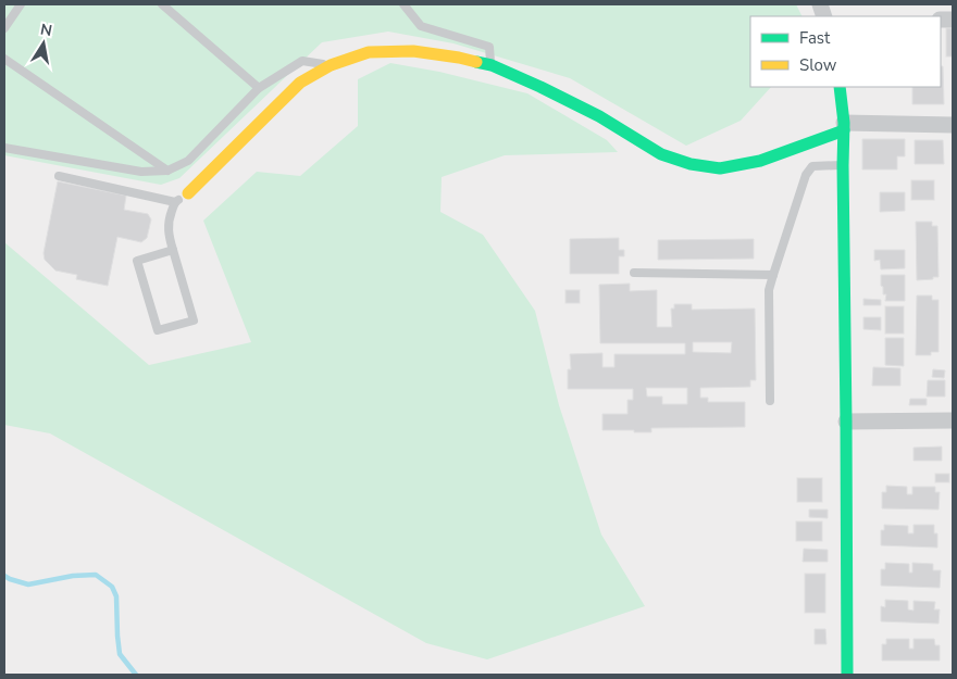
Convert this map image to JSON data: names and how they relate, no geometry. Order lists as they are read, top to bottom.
{
  "legend": ["Fast", "Slow"],
  "north": "top"
}
